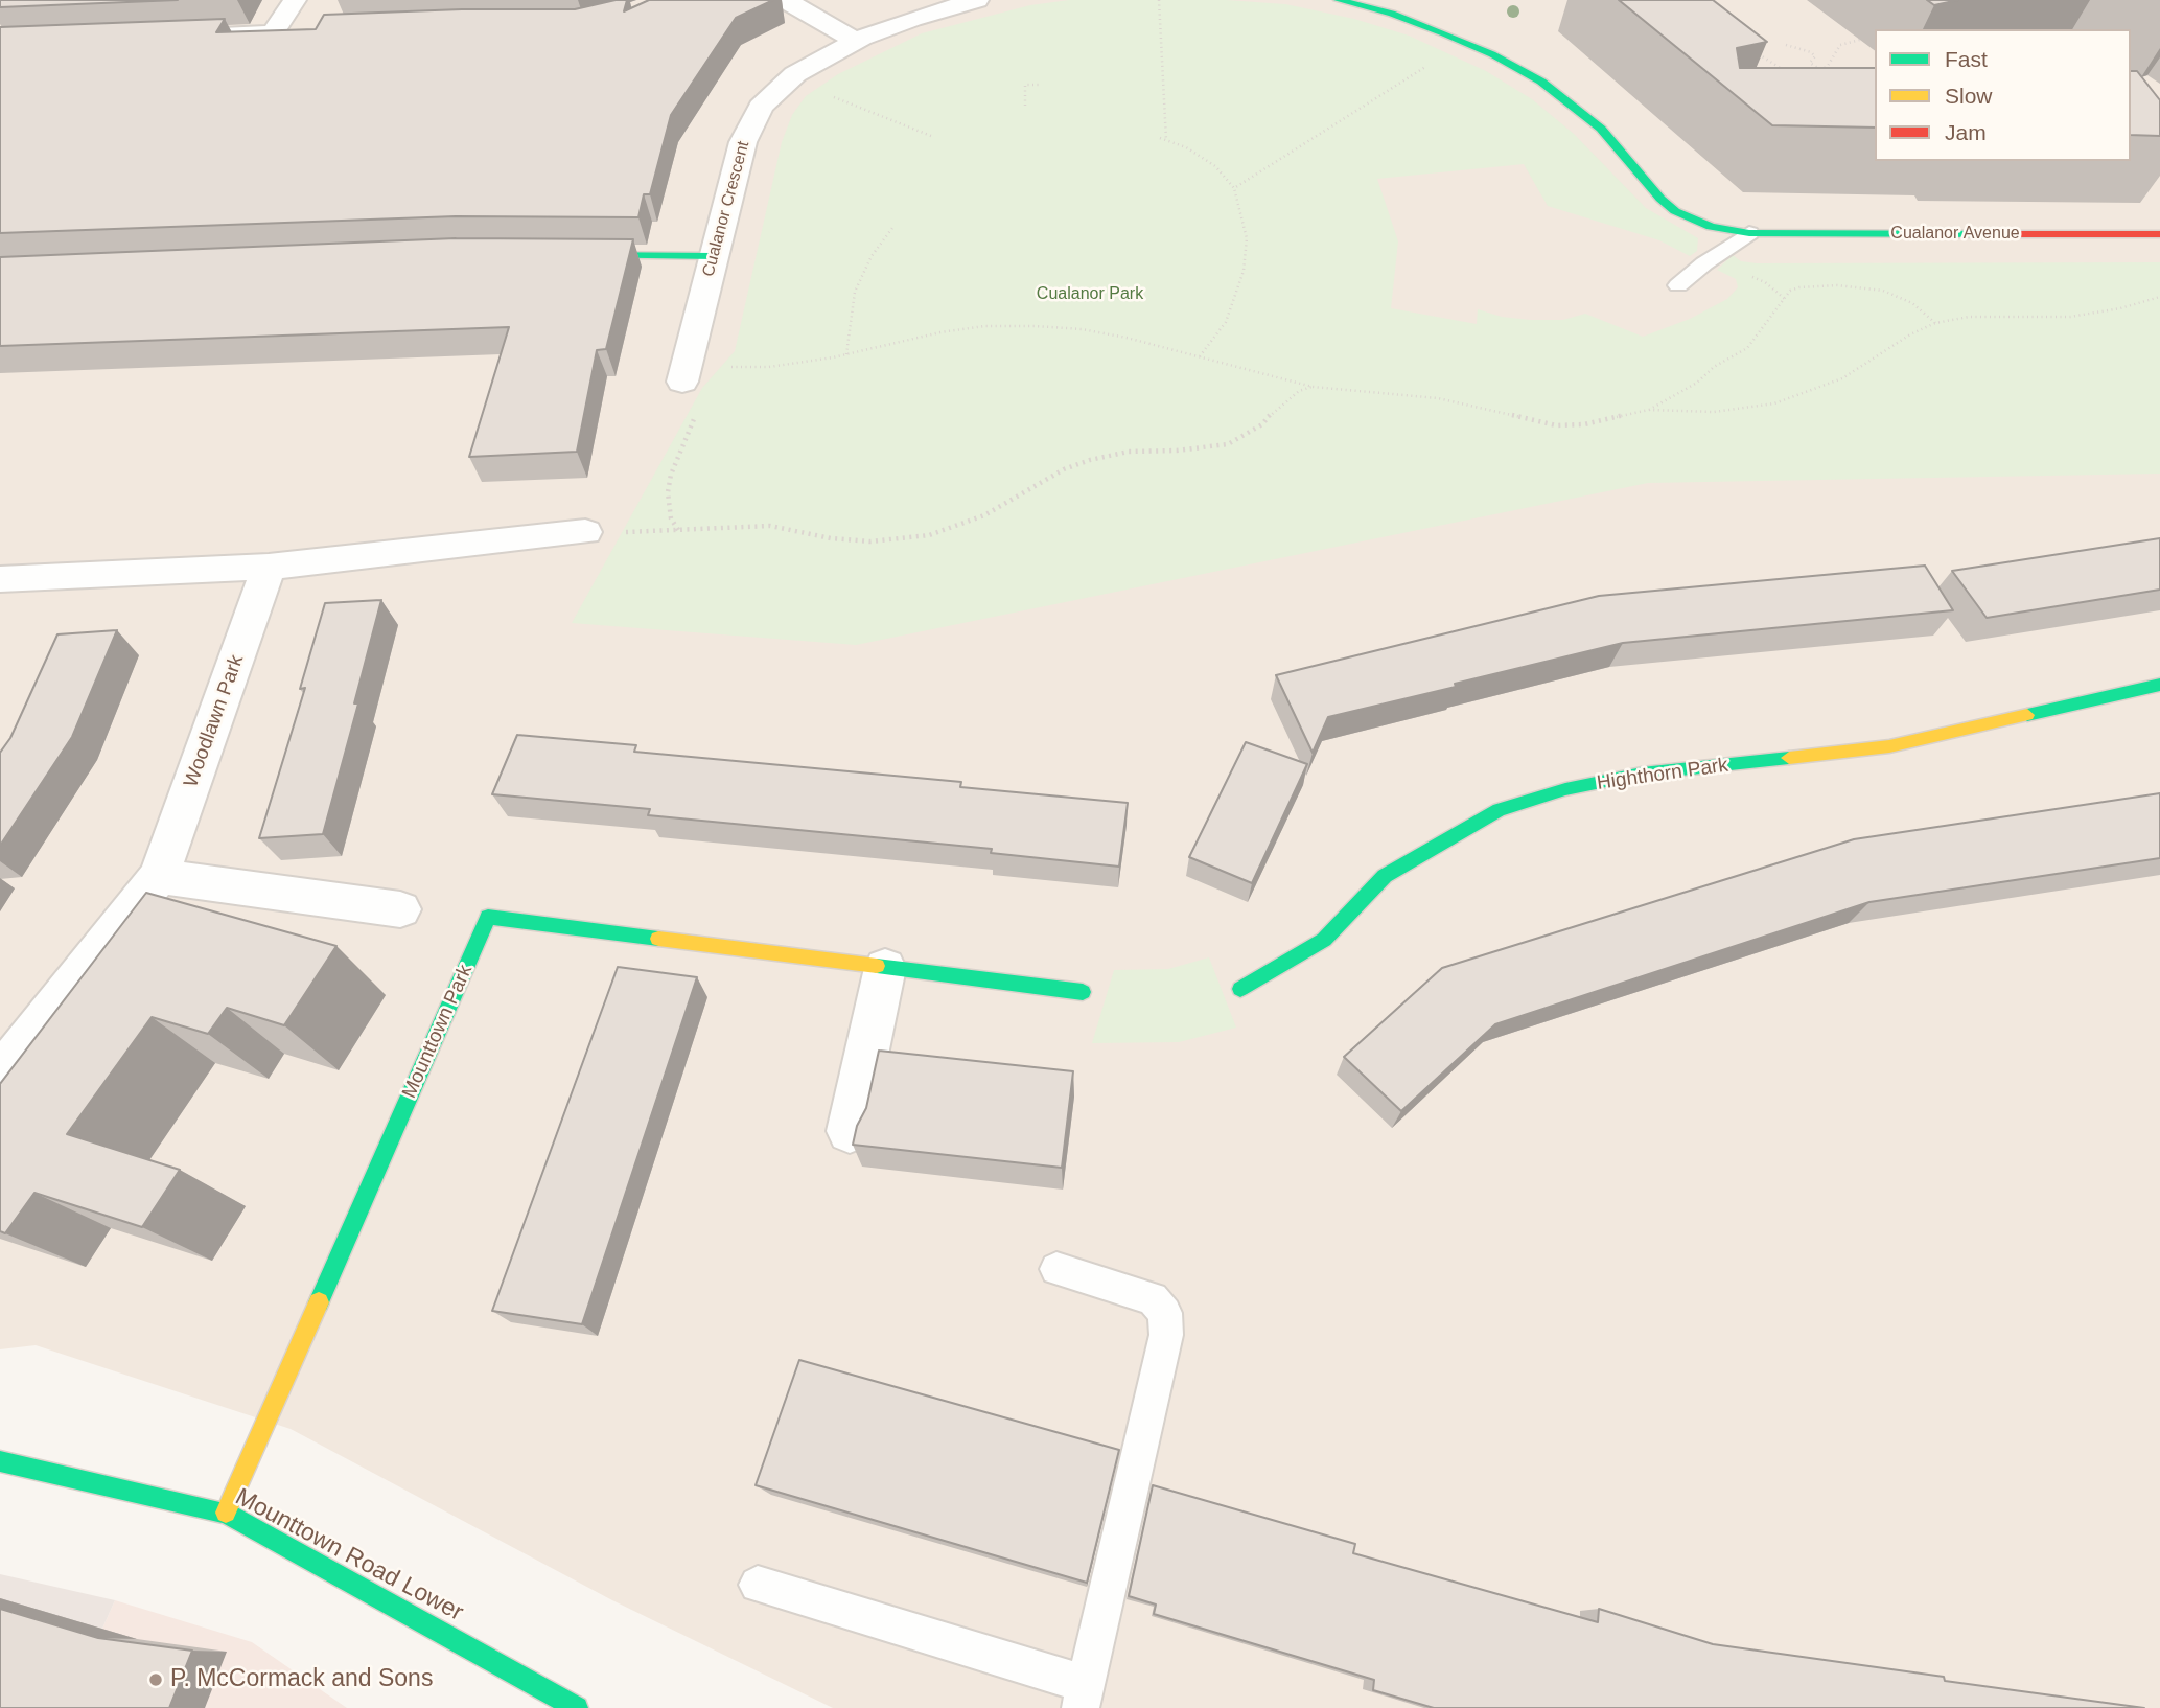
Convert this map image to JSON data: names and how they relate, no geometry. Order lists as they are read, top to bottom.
{
  "streets": {
    "street": [
      "Cualanor Crescent",
      "Cualanor Avenue",
      "Woodlawn Park",
      "Highthorn Park",
      "Mounttown Park",
      "Mounttown Road Lower"
    ]
  },
  "crossings": [
    ["Mounttown Park", "Mounttown Road Lower"]
  ],
  "parks": ["Cualanor Park"],
  "places": ["P. McCormack and Sons"],
  "legend": ["Fast", "Slow", "Jam"]
}
